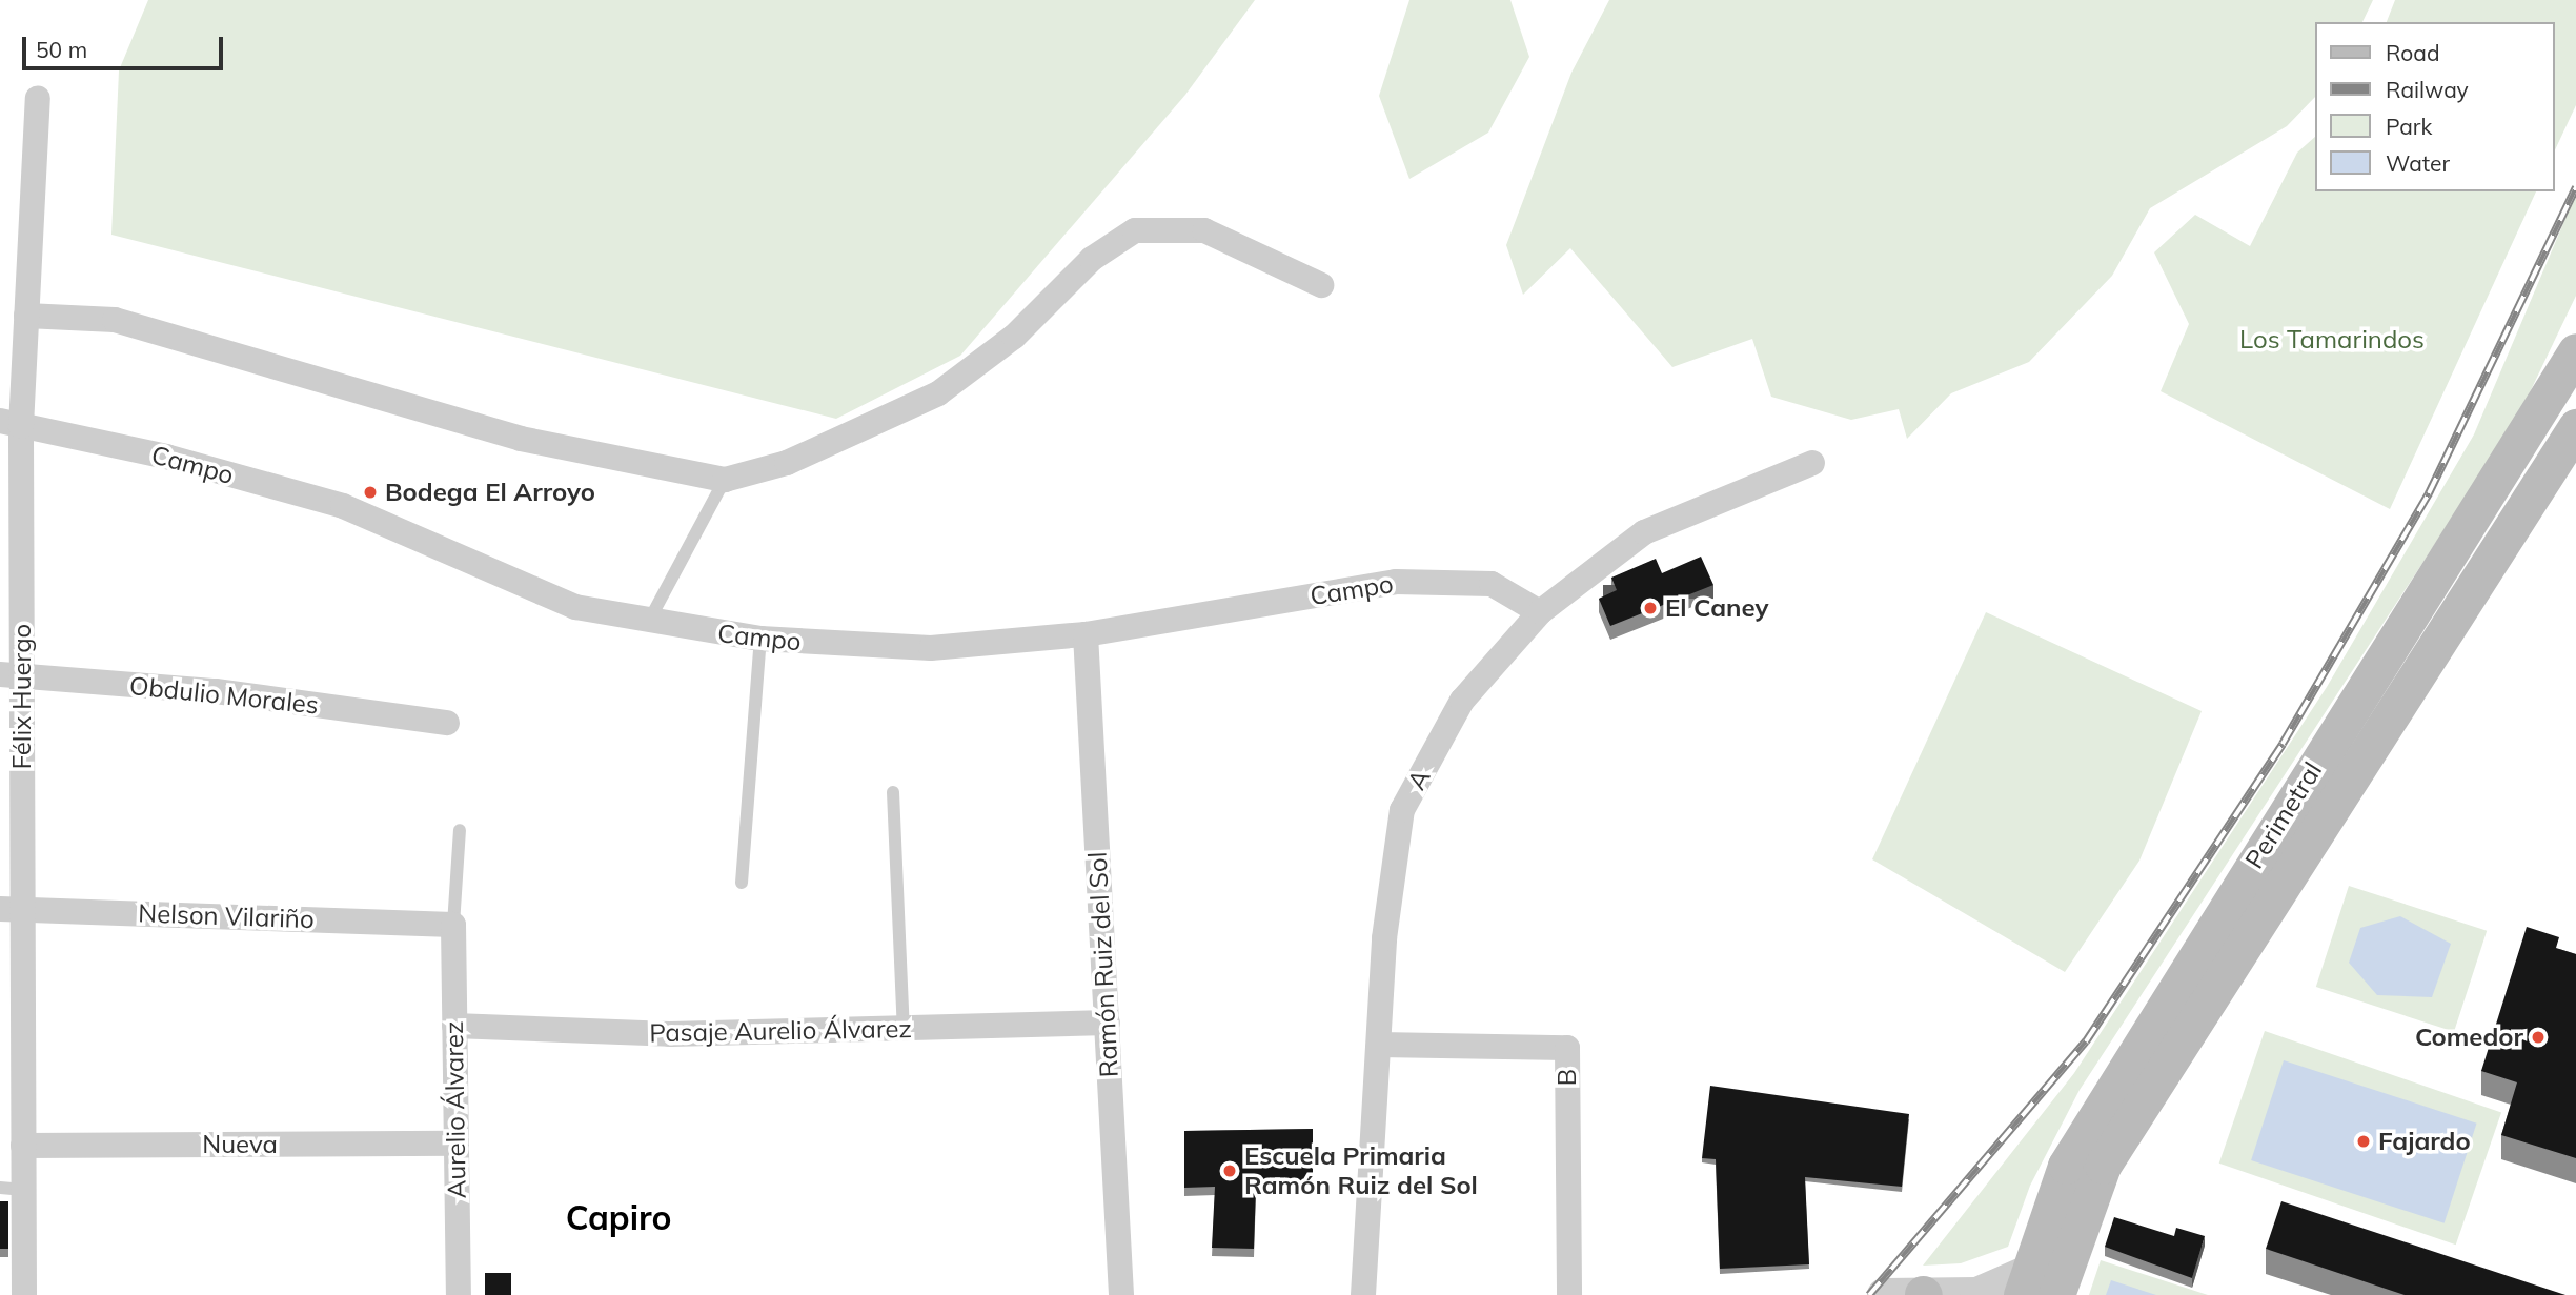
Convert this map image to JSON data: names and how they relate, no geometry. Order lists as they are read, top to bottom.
{
  "streets": {
    "main road": ["Perimetral"],
    "street": [
      "Campo",
      "Obdulio Morales",
      "Félix Huergo",
      "A",
      "Nelson Vilariño",
      "Ramón Ruiz del Sol",
      "Pasaje Aurelio Álvarez",
      "B",
      "Aurelio Álvarez",
      "Nueva"
    ]
  },
  "crossings": [
    ["Campo", "Félix Huergo"],
    ["Campo", "A"],
    ["Campo", "Ramón Ruiz del Sol"],
    ["Obdulio Morales", "Félix Huergo"],
    ["Félix Huergo", "Nelson Vilariño"],
    ["Félix Huergo", "Nueva"],
    ["A", "B"],
    ["Nelson Vilariño", "Aurelio Álvarez"],
    ["Ramón Ruiz del Sol", "Pasaje Aurelio Álvarez"],
    ["Pasaje Aurelio Álvarez", "Aurelio Álvarez"],
    ["Aurelio Álvarez", "Nueva"]
  ],
  "districts": ["Capiro"],
  "parks": ["Los Tamarindos"],
  "places": [
    "Bodega El Arroyo",
    "El Caney",
    "Comedor",
    "Fajardo",
    "Escuela Primaria Ramón Ruiz del Sol"
  ],
  "legend": [
    "Road",
    "Railway",
    "Park",
    "Water"
  ],
  "scale_bar": "50 m"
}
